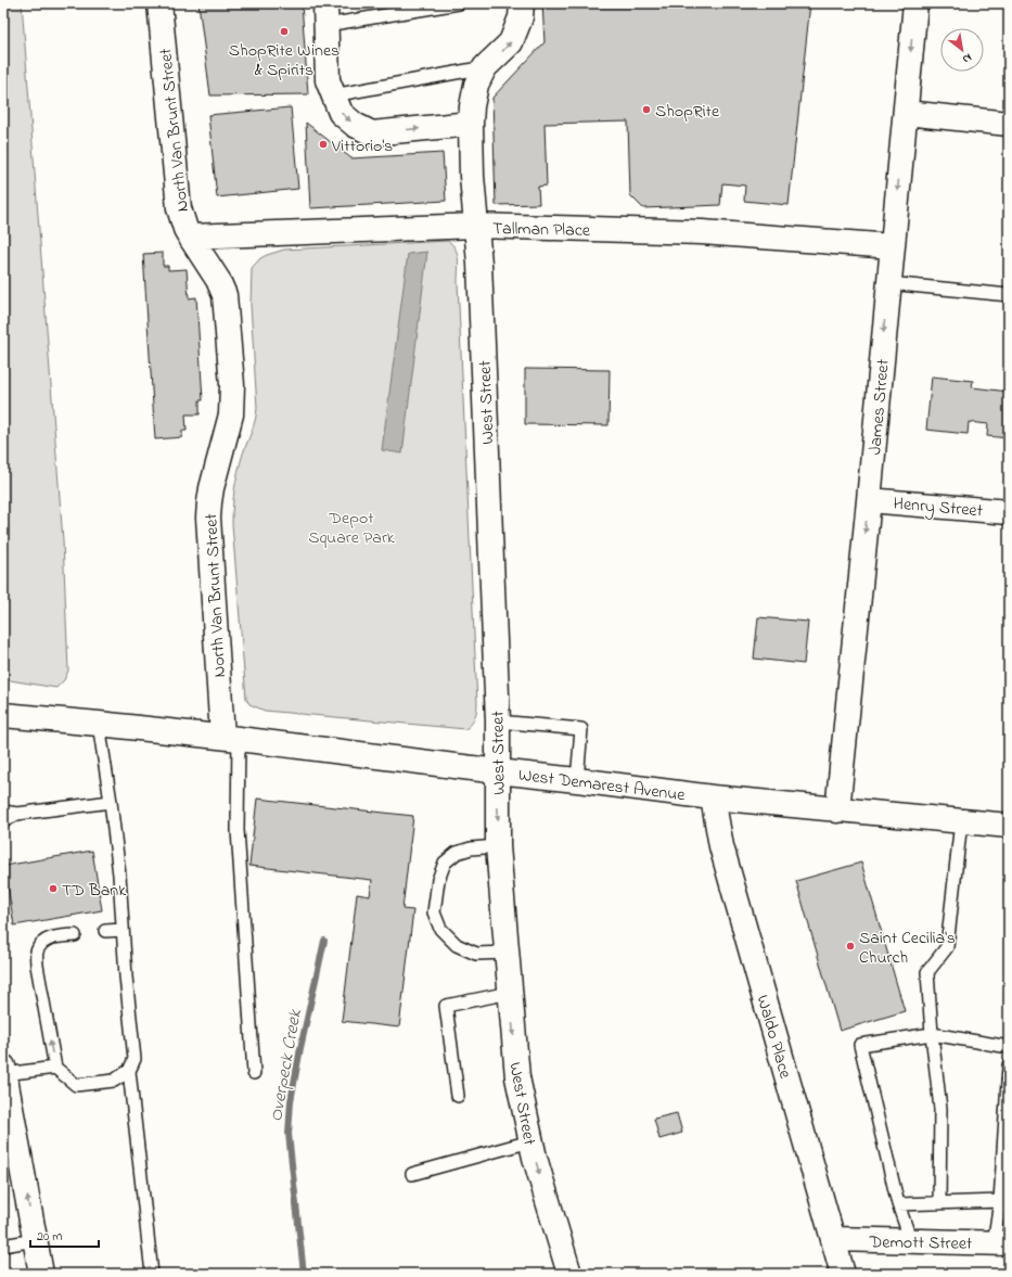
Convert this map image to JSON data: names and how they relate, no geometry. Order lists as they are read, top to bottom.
{
  "streets": {
    "street": [
      "North Van Brunt Street",
      "Tallman Place",
      "West Street",
      "James Street",
      "Henry Street",
      "West Demarest Avenue",
      "Waldo Place",
      "Demott Street"
    ]
  },
  "crossings": [
    ["North Van Brunt Street", "Tallman Place"],
    ["North Van Brunt Street", "West Demarest Avenue"],
    ["Tallman Place", "West Street"],
    ["Tallman Place", "James Street"],
    ["West Street", "West Demarest Avenue"],
    ["James Street", "Henry Street"],
    ["James Street", "West Demarest Avenue"],
    ["West Demarest Avenue", "Waldo Place"],
    ["Waldo Place", "Demott Street"]
  ],
  "one_way": ["James Street"],
  "water": ["Overpeck Creek"],
  "parks": ["Depot Square Park"],
  "places": [
    "ShopRite Wines & Spirits",
    "ShopRite",
    "Vittorio's",
    "TD Bank",
    "Saint Cecilia's Church"
  ],
  "scale_bar": "20 m",
  "north": "bottom right"
}
